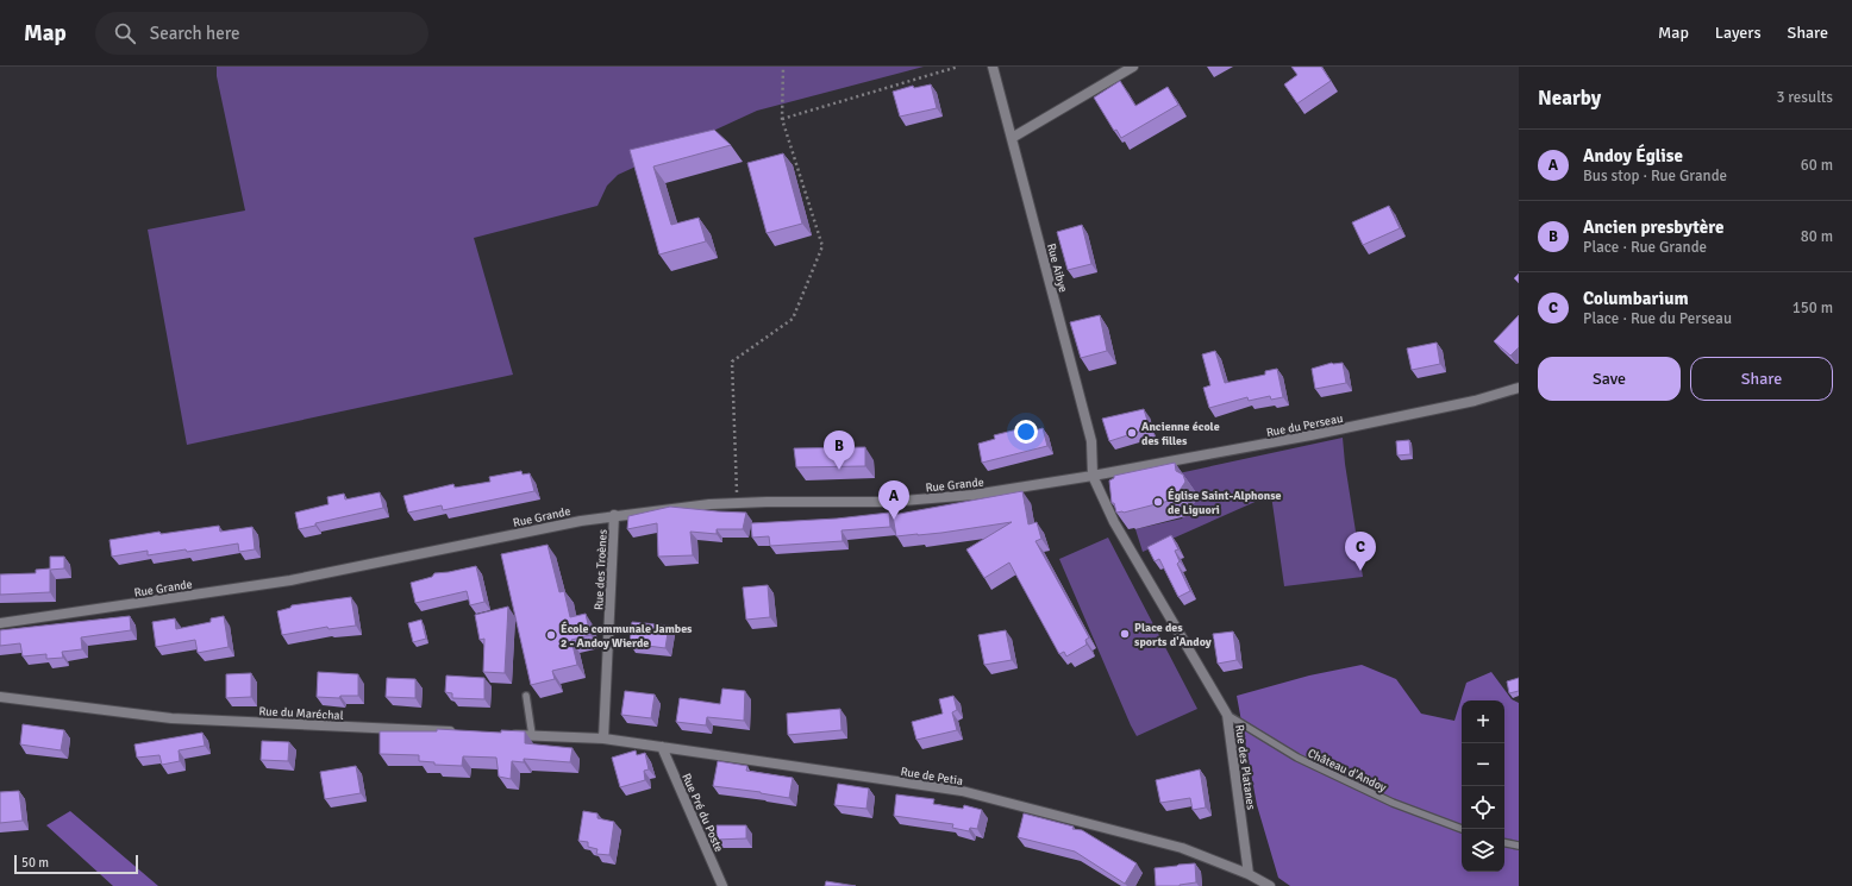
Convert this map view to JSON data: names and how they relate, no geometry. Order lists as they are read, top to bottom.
{
  "streets": {
    "street": [
      "Rue Aibye",
      "Rue du Perseau",
      "Rue Grande",
      "Rue des Troènes",
      "Rue du Maréchal",
      "Rue des Platanes",
      "Rue de Petia",
      "Rue Pré du Poste"
    ],
    "lane": ["Château d'Andoy"]
  },
  "crossings": [
    ["Rue Aibye", "Rue du Perseau"],
    ["Rue Aibye", "Rue Grande"],
    ["Rue Aibye", "Rue des Platanes"],
    ["Rue du Perseau", "Rue Grande"],
    ["Rue du Perseau", "Rue des Platanes"],
    ["Rue Grande", "Rue des Troènes"],
    ["Rue Grande", "Rue des Platanes"],
    ["Rue des Troènes", "Rue de Petia"],
    ["Rue des Platanes", "Château d'Andoy"],
    ["Rue des Platanes", "Rue de Petia"],
    ["Rue de Petia", "Rue Pré du Poste"]
  ],
  "places": [
    "Ancienne école des filles",
    "Église Saint-Alphonse de Liguori",
    "Place des sports d'Andoy",
    "École communale Jambes 2 - Andoy Wierde"
  ],
  "scale_bar": "50 m",
  "page": {
    "header": "Map",
    "search": "Search here",
    "nav": ["Map", "Layers", "Share"],
    "heading": ["Nearby", "3 results"],
    "list": [
      {
        "mark": "A",
        "name": "Andoy Église",
        "note": "Bus stop · Rue Grande",
        "value": "60 m"
      },
      {
        "mark": "B",
        "name": "Ancien presbytère",
        "note": "Place · Rue Grande",
        "value": "80 m"
      },
      {
        "mark": "C",
        "name": "Columbarium",
        "note": "Place · Rue du Perseau",
        "value": "150 m"
      }
    ],
    "buttons": ["Save", "Share"],
    "pins": ["B", "A", "C"],
    "map_buttons": ["+", "−"],
    "scale": "50 m"
  }
}
